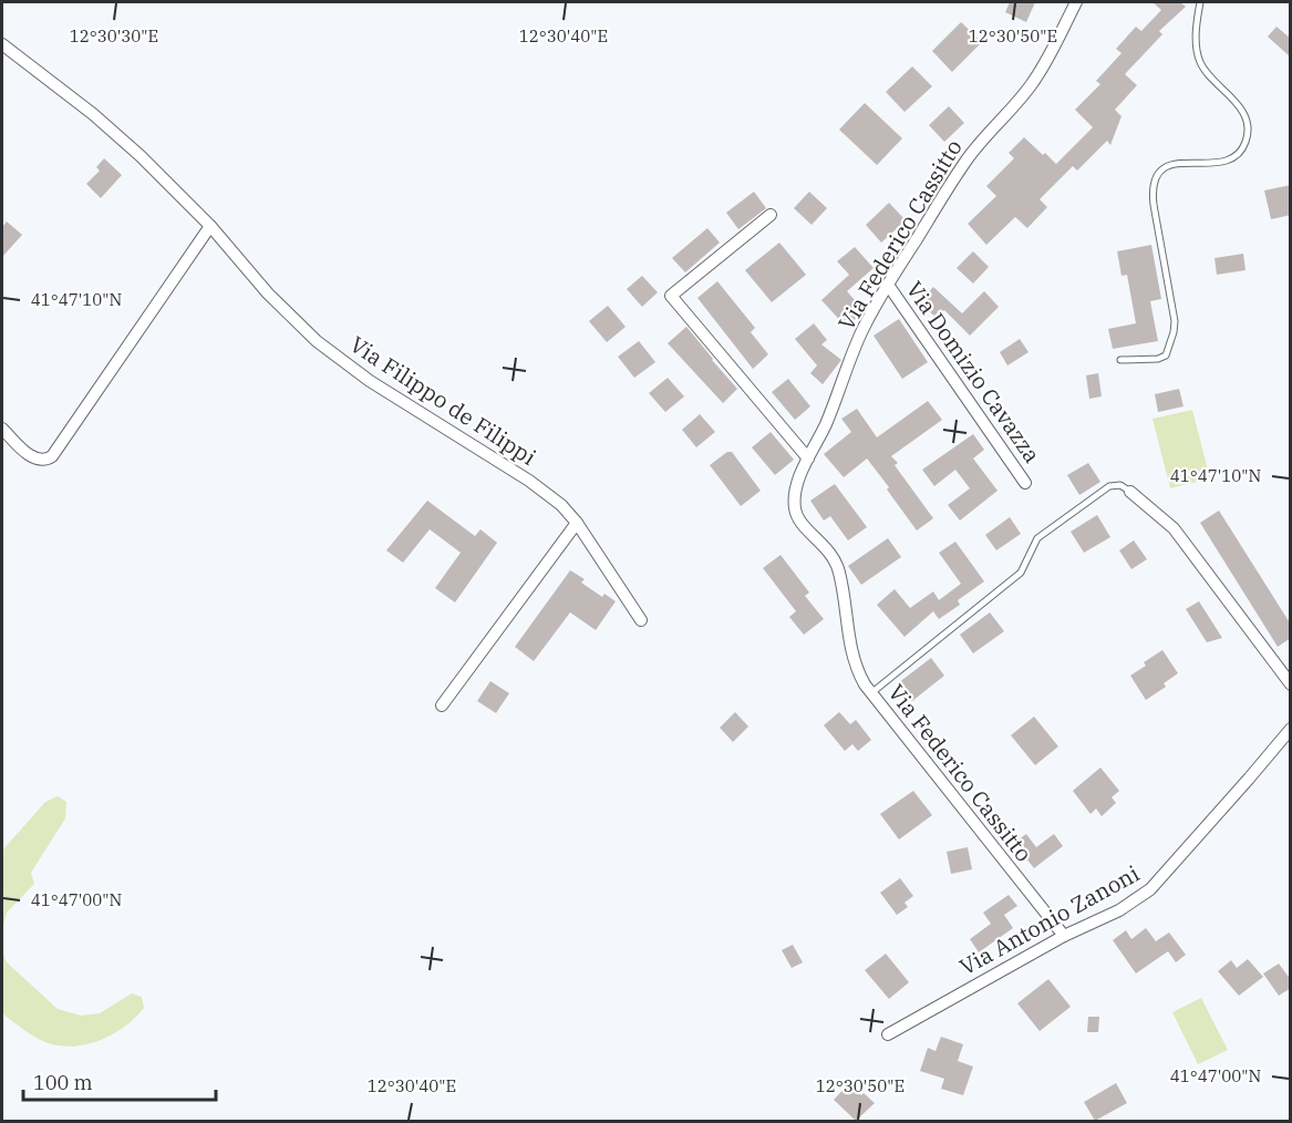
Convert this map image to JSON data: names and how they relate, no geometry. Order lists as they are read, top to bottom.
{
  "streets": {
    "street": [
      "Via Federico Cassitto",
      "Via Domizio Cavazza",
      "Via Filippo de Filippi",
      "Via Antonio Zanoni"
    ]
  },
  "crossings": [
    ["Via Federico Cassitto", "Via Domizio Cavazza"],
    ["Via Federico Cassitto", "Via Antonio Zanoni"]
  ],
  "scale_bar": "100 m",
  "coordinates": [
    "12°30'30\"E",
    "12°30'40\"E",
    "12°30'50\"E",
    "41°47'10\"N",
    "41°47'00\"N"
  ]
}
